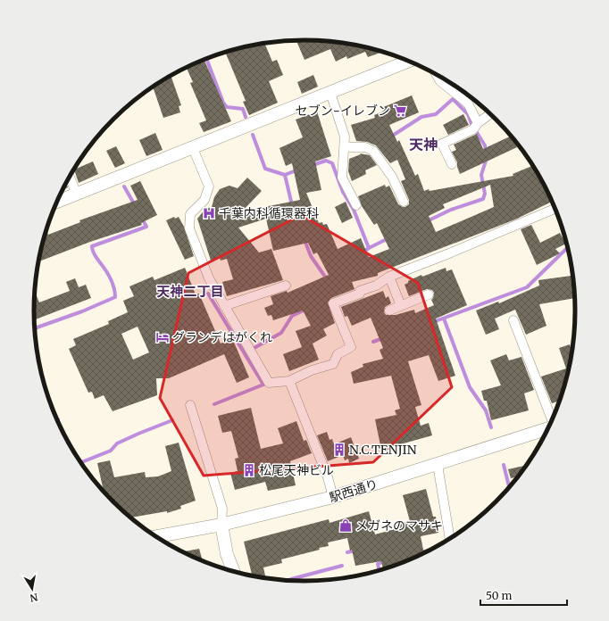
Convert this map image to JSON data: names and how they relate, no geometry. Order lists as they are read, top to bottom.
{
  "streets": {
    "street": ["駅西通り"]
  },
  "districts": ["天神", "天神二丁目"],
  "places": {
    "supermarket": ["セブン-イレブン"],
    "hospital": ["千葉内科循環器科"],
    "hotel": ["グランデはがくれ"],
    "building": ["N.C.TENJIN", "松尾天神ビル"],
    "shop": ["メガネのマサキ"]
  },
  "scale_bar": "50 m",
  "north": "bottom"
}
